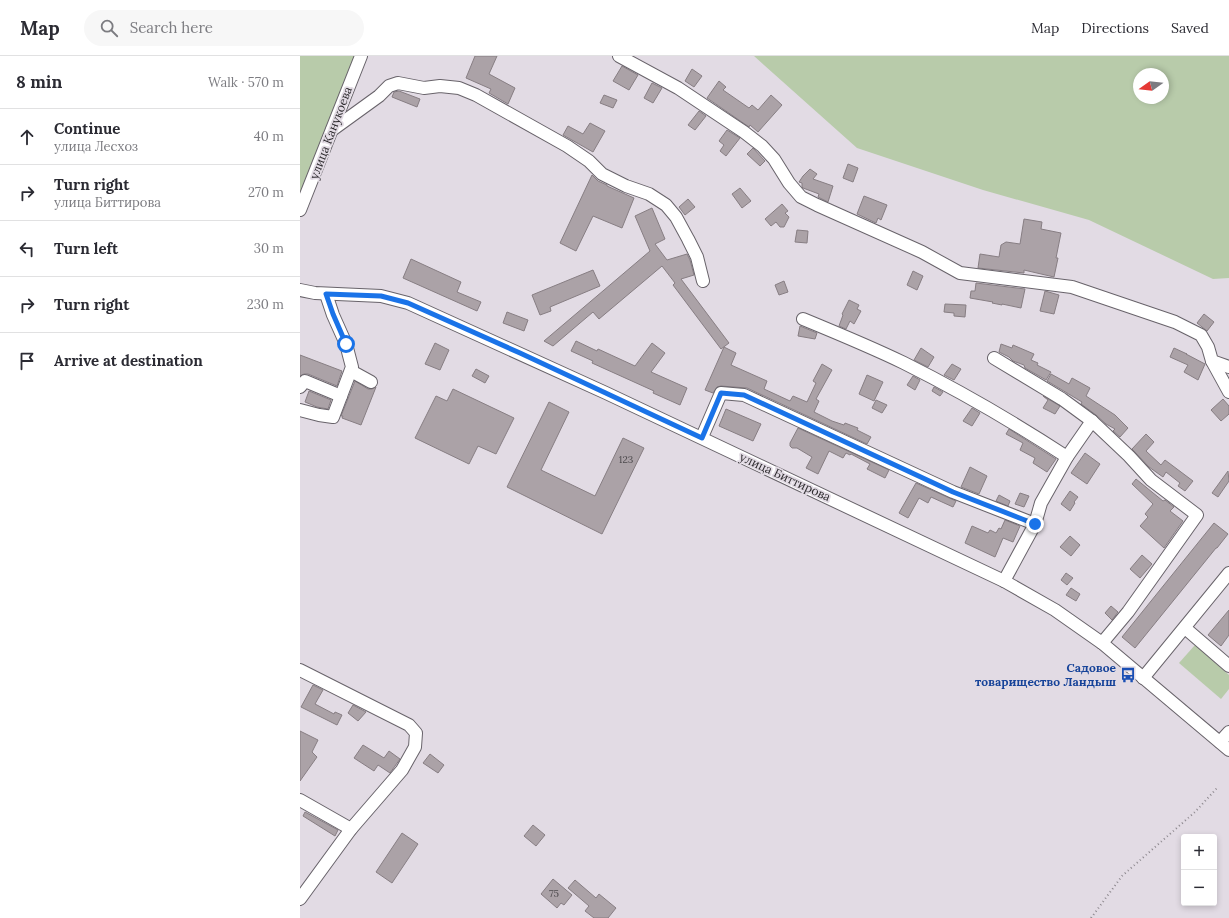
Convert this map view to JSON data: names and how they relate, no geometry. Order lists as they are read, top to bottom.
{
  "streets": {
    "street": ["улица Канукоева", "улица Биттирова"]
  },
  "places": {
    "bus stop": ["Садовое товарищество Ландыш"]
  },
  "house_numbers": ["123", "75"],
  "north": "left",
  "page": {
    "header": "Map",
    "search": "Search here",
    "nav": ["Map", "Directions", "Saved"],
    "heading": ["8 min", "Walk · 570 m"],
    "list": [
      ["Continue", "улица Лесхоз", "40 m"],
      ["Turn right", "улица Биттирова", "270 m"],
      ["Turn left", "30 m"],
      ["Turn right", "230 m"],
      "Arrive at destination"
    ],
    "map_buttons": ["+", "−"]
  }
}
